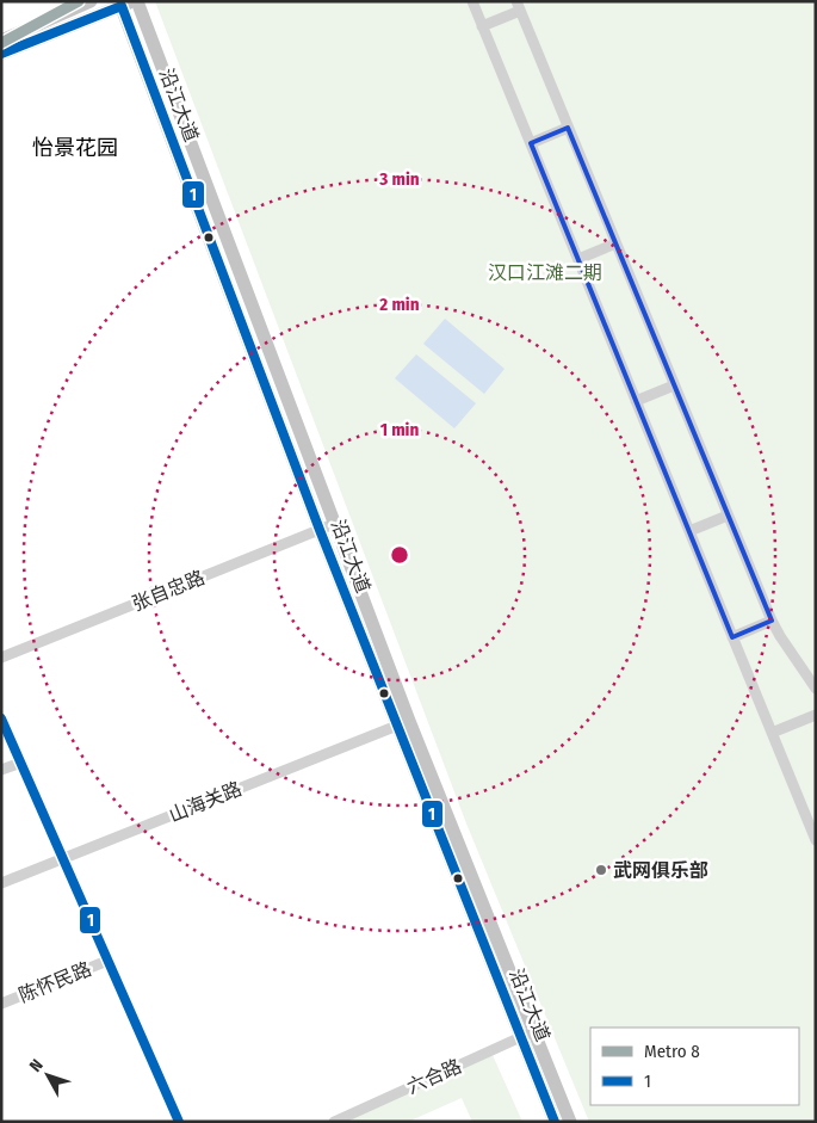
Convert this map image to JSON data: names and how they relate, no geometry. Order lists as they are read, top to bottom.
{
  "streets": {
    "main road": ["沿江大道"],
    "street": [
      "张自忠路",
      "山海关路",
      "陈怀民路",
      "六合路"
    ]
  },
  "crossings": [
    ["沿江大道", "张自忠路"],
    ["沿江大道", "山海关路"],
    ["沿江大道", "六合路"]
  ],
  "districts": ["怡景花园"],
  "parks": ["汉口江滩二期"],
  "places": ["武网俱乐部"],
  "lines": ["metro line 8", "transit line 1"],
  "legend": ["Metro 8", "1"],
  "north": "top left",
  "rings": ["3 min", "2 min", "1 min"]
}
